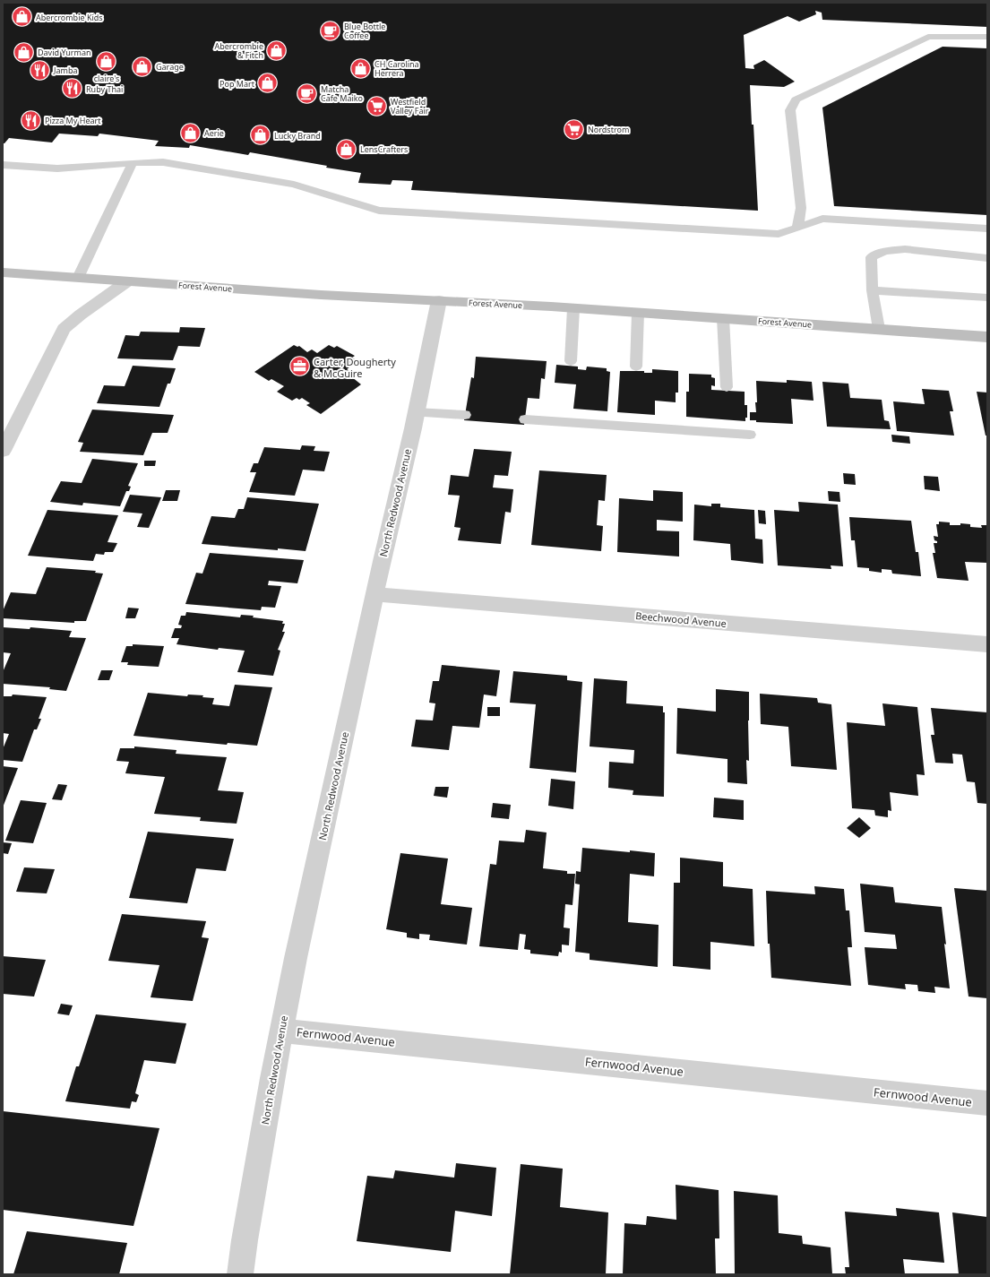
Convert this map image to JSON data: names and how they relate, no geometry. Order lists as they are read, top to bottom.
{
  "streets": {
    "main road": ["Forest Avenue"],
    "street": ["North Redwood Avenue", "Beechwood Avenue", "Fernwood Avenue"]
  },
  "crossings": [
    ["Forest Avenue", "North Redwood Avenue"],
    ["North Redwood Avenue", "Beechwood Avenue"],
    ["North Redwood Avenue", "Fernwood Avenue"]
  ],
  "places": {
    "shop": [
      "Abercrombie Kids",
      "Abercrombie & Fitch",
      "David Yurman",
      "claire's",
      "Garage",
      "CH Carolina Herrera",
      "Pop Mart",
      "Aerie",
      "Lucky Brand",
      "LensCrafters"
    ],
    "cafe": ["Blue Bottle Coffee", "Matcha Cafe Maiko"],
    "restaurant": ["Jamba", "Ruby Thai", "Pizza My Heart"],
    "supermarket": ["Westfield Valley Fair", "Nordstrom"],
    "office": ["Carter, Dougherty & McGuire"]
  }
}
